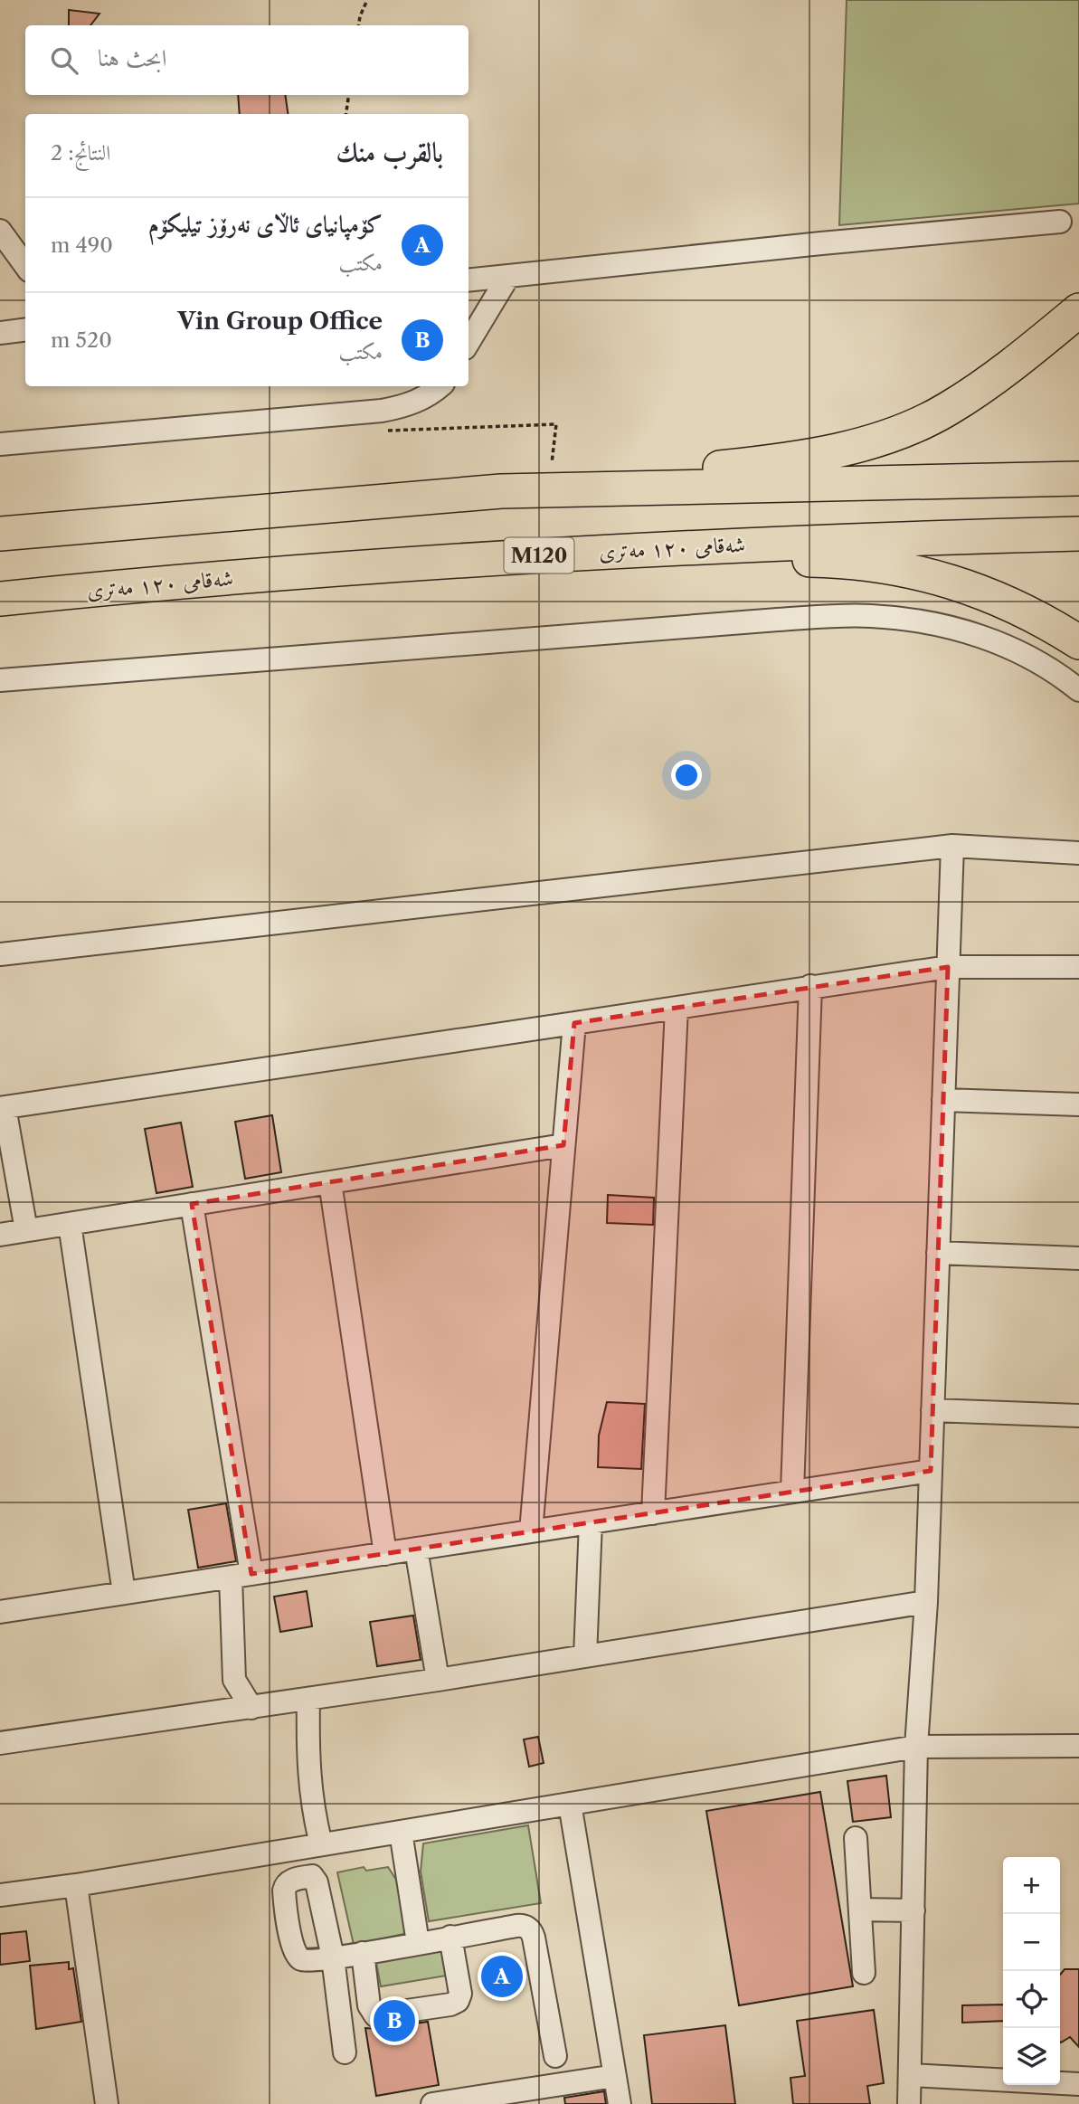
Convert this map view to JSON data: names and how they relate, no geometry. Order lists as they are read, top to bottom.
{
  "streets": {
    "highway": ["شەقامی ١٢٠ مەتری", "M120"]
  },
  "page": {
    "search": "ابحث هنا",
    "heading": ["بالقرب منك", "النتائج: 2"],
    "list": [
      {
        "mark": "A",
        "name": "كۆمپانیای ئاڵای نه‌رۆز تیلیكۆم",
        "note": "مكتب",
        "value": "490 m"
      },
      {
        "mark": "B",
        "name": "Vin Group Office",
        "note": "مكتب",
        "value": "520 m"
      }
    ],
    "map_buttons": ["+", "−"],
    "pins": ["A", "B"]
  }
}
